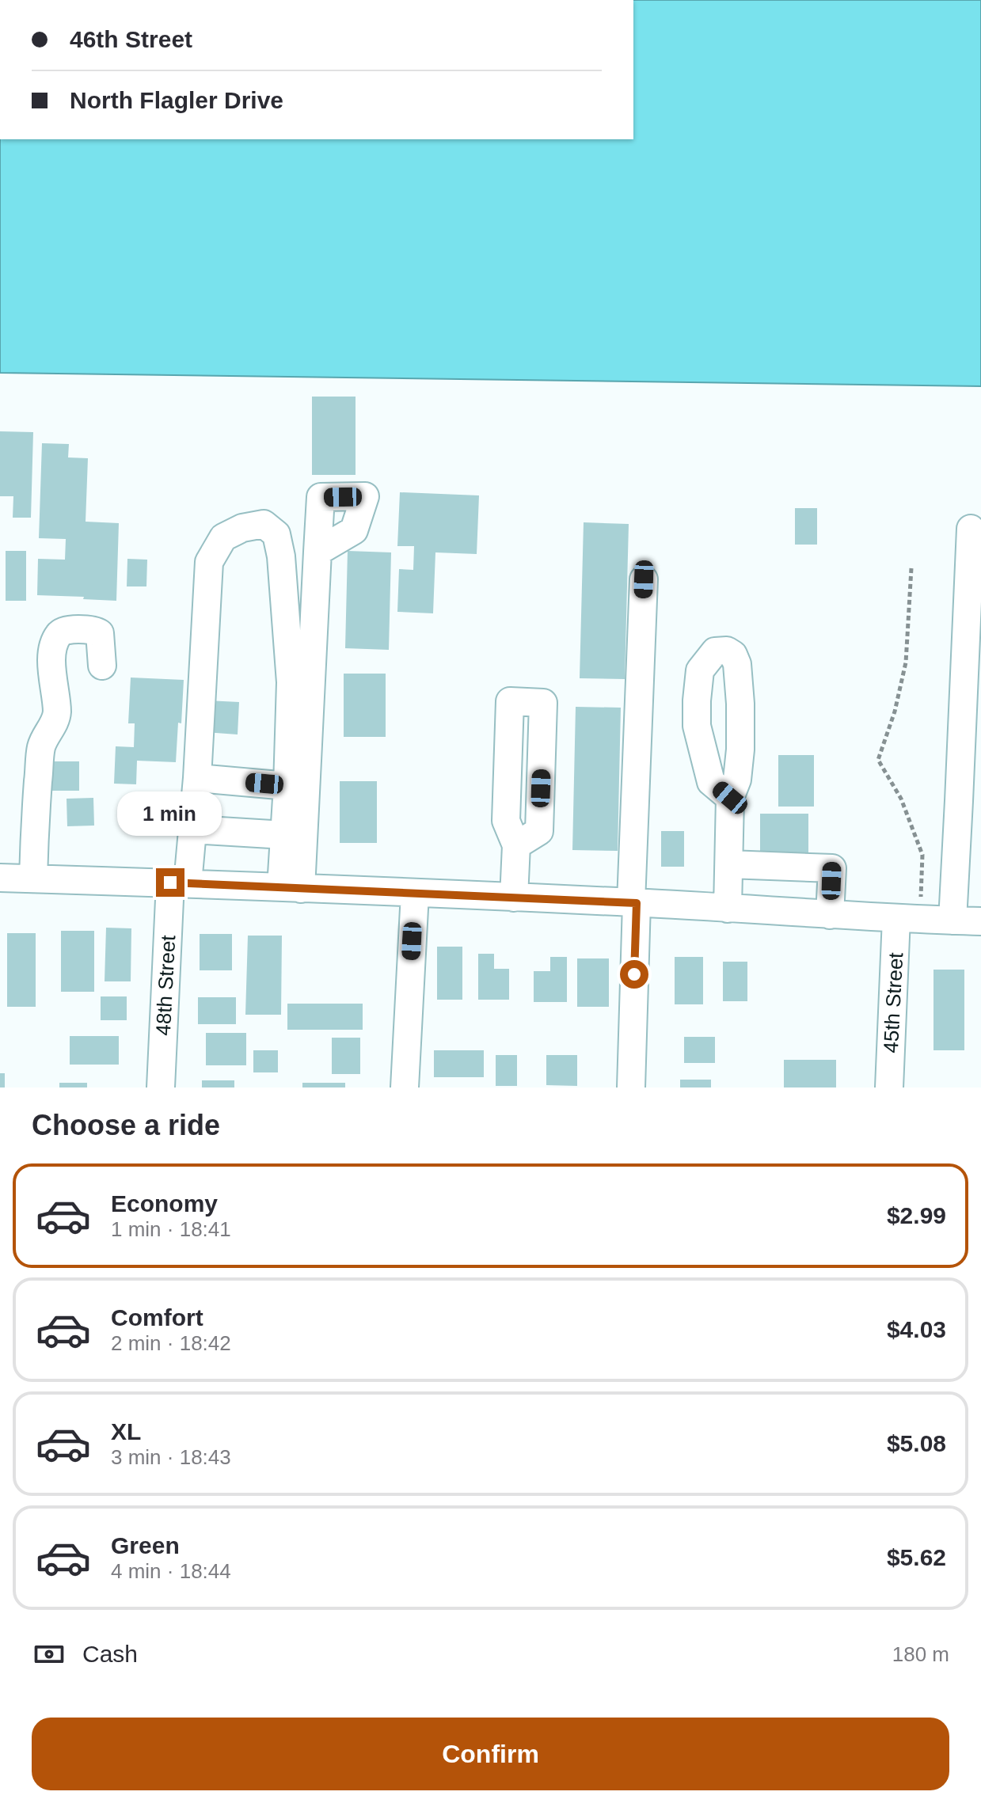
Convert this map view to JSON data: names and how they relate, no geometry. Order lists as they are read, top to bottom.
{
  "streets": {
    "street": ["48th Street", "45th Street"]
  },
  "page": {
    "banner": ["46th Street", "North Flagler Drive"],
    "bubble": "1 min",
    "heading": "Choose a ride",
    "list": [
      {
        "name": "Economy",
        "note": "1 min · 18:41",
        "value": "$2.99"
      },
      {
        "name": "Comfort",
        "note": "2 min · 18:42",
        "value": "$4.03"
      },
      {
        "name": "XL",
        "note": "3 min · 18:43",
        "value": "$5.08"
      },
      {
        "name": "Green",
        "note": "4 min · 18:44",
        "value": "$5.62"
      }
    ],
    "pay": ["Cash", "180 m"],
    "buttons": "Confirm"
  }
}
